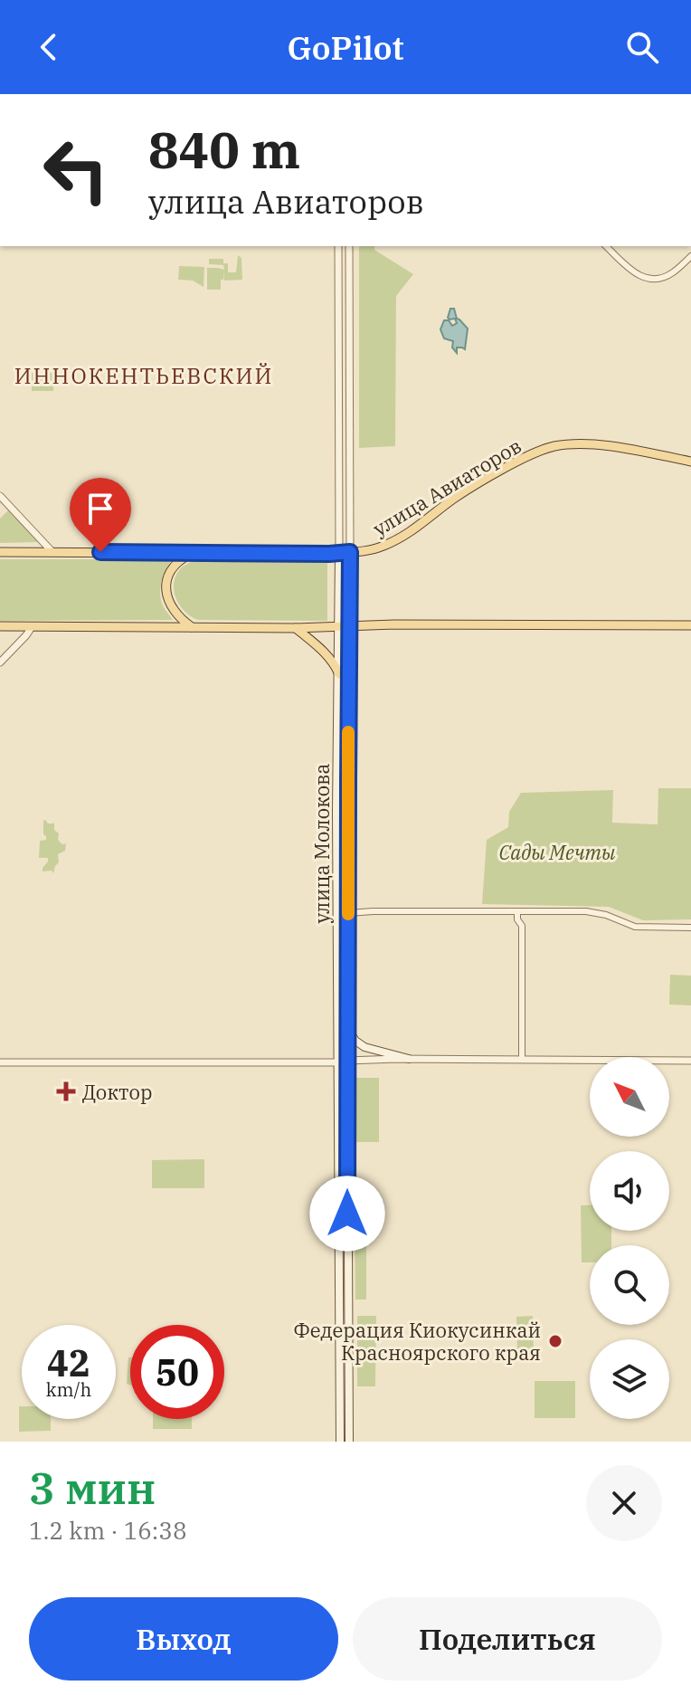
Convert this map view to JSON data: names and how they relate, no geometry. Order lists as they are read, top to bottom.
{
  "streets": {
    "main road": ["улица Авиаторов", "улица Молокова"]
  },
  "crossings": [
    ["улица Авиаторов", "улица Молокова"]
  ],
  "districts": ["ИННОКЕНТЬЕВСКИЙ"],
  "parks": ["Сады Мечты"],
  "places": {
    "health": ["Доктор"],
    "other": ["Федерация Киокусинкай Красноярского края"]
  },
  "north": "top left",
  "page": {
    "header": "GoPilot",
    "turn": ["840 m", "улица Авиаторов"],
    "speed": "42 km/h",
    "limit": "50",
    "heading": ["3 мин", "1.2 km · 16:38"],
    "buttons": ["Выход", "Поделиться"]
  }
}
